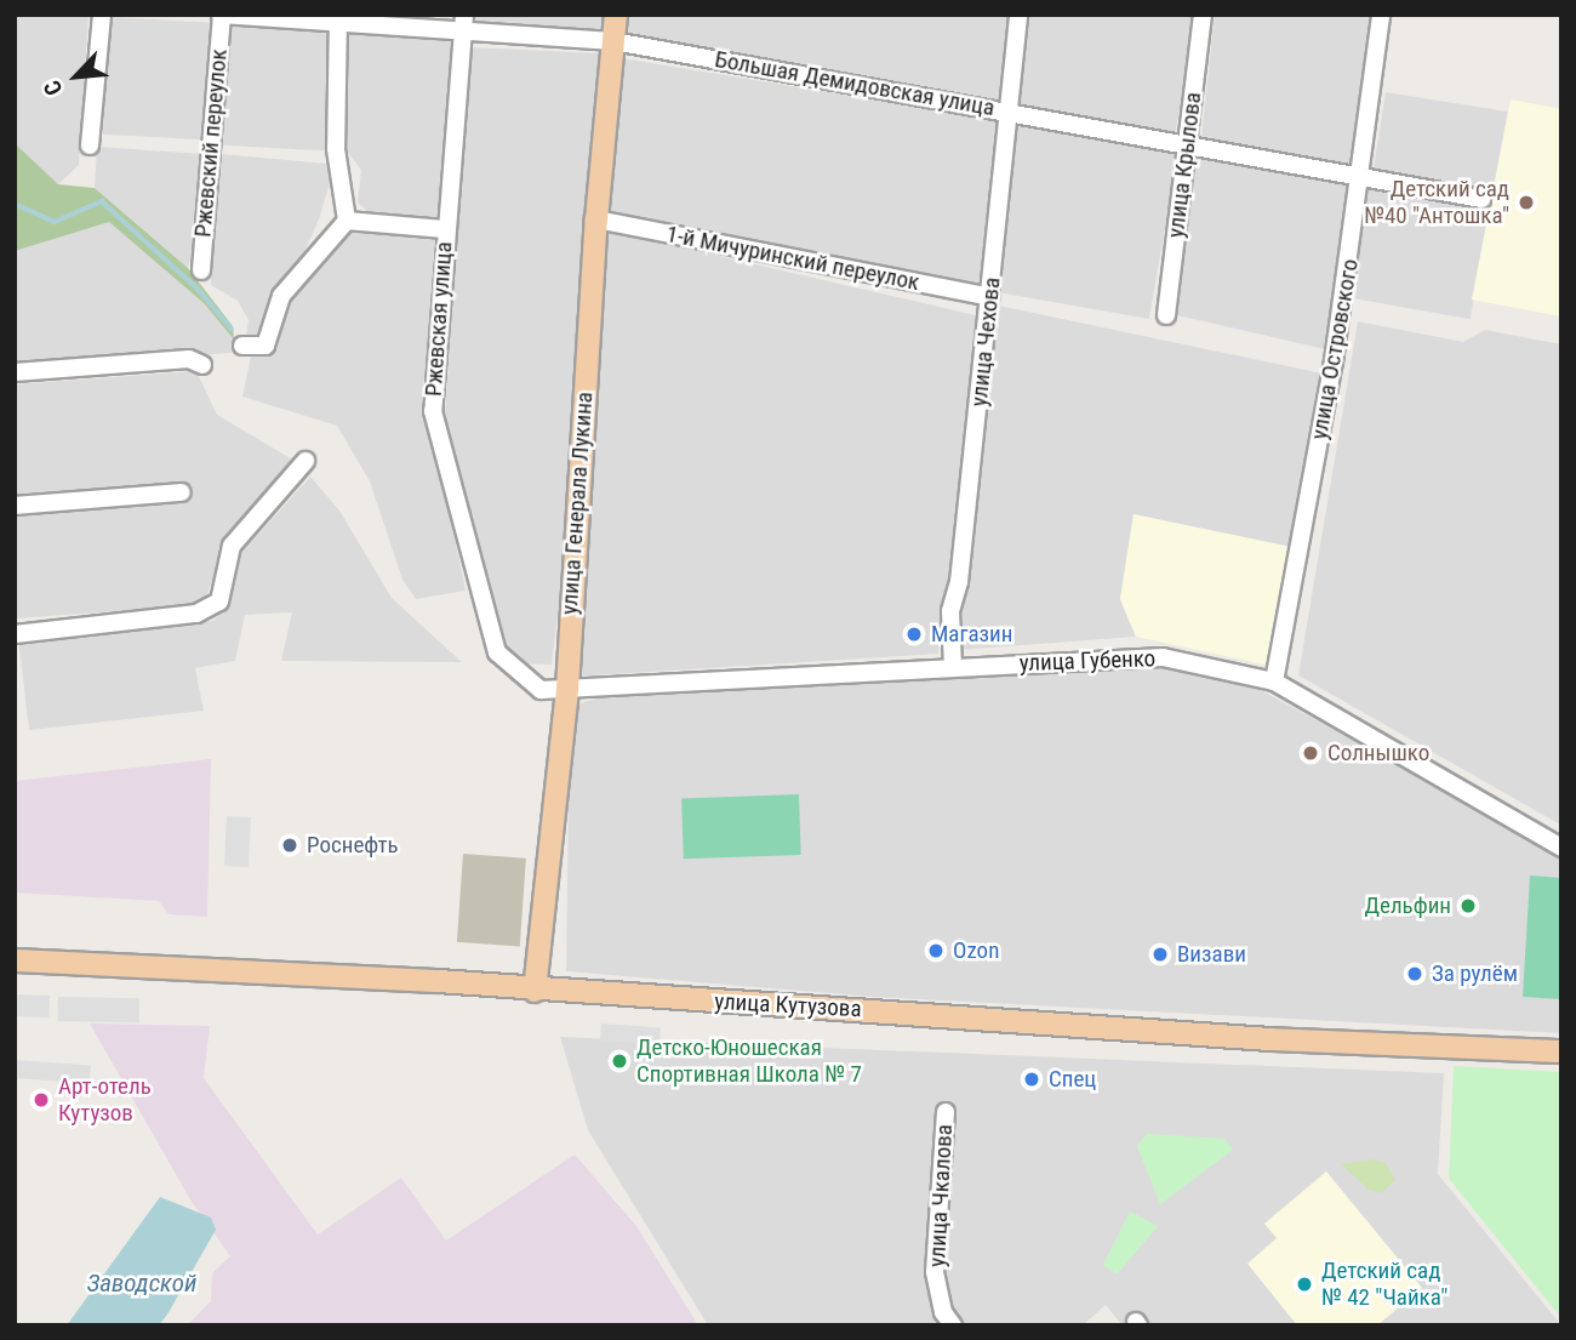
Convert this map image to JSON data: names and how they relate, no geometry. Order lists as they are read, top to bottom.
{
  "streets": {
    "main road": ["улица Генерала Лукина", "улица Кутузова"],
    "street": [
      "Большая Демидовская улица",
      "Ржевский переулок",
      "улица Крылова",
      "1-й Мичуринский переулок",
      "Ржевская улица",
      "улица Чехова",
      "улица Островского",
      "улица Губенко",
      "улица Чкалова"
    ]
  },
  "crossings": [
    ["Большая Демидовская улица", "Ржевский переулок"],
    ["Большая Демидовская улица", "улица Крылова"],
    ["Большая Демидовская улица", "Ржевская улица"],
    ["Большая Демидовская улица", "улица Чехова"],
    ["Большая Демидовская улица", "улица Островского"],
    ["Большая Демидовская улица", "улица Генерала Лукина"],
    ["1-й Мичуринский переулок", "улица Чехова"],
    ["1-й Мичуринский переулок", "улица Генерала Лукина"],
    ["Ржевская улица", "улица Губенко"],
    ["улица Чехова", "улица Губенко"],
    ["улица Островского", "улица Губенко"],
    ["улица Генерала Лукина", "улица Губенко"],
    ["улица Генерала Лукина", "улица Кутузова"]
  ],
  "water": ["Заводской"],
  "places": [
    "Детский сад №40 \"Антошка\"",
    "Магазин",
    "Солнышко",
    "Роснефть",
    "Дельфин",
    "Ozon",
    "Визави",
    "За рулём",
    "Детско-Юношеская Спортивная Школа № 7",
    "Спец",
    "Арт-отель Кутузов",
    "Детский сад № 42 \"Чайка\""
  ],
  "north": "bottom left"
}
